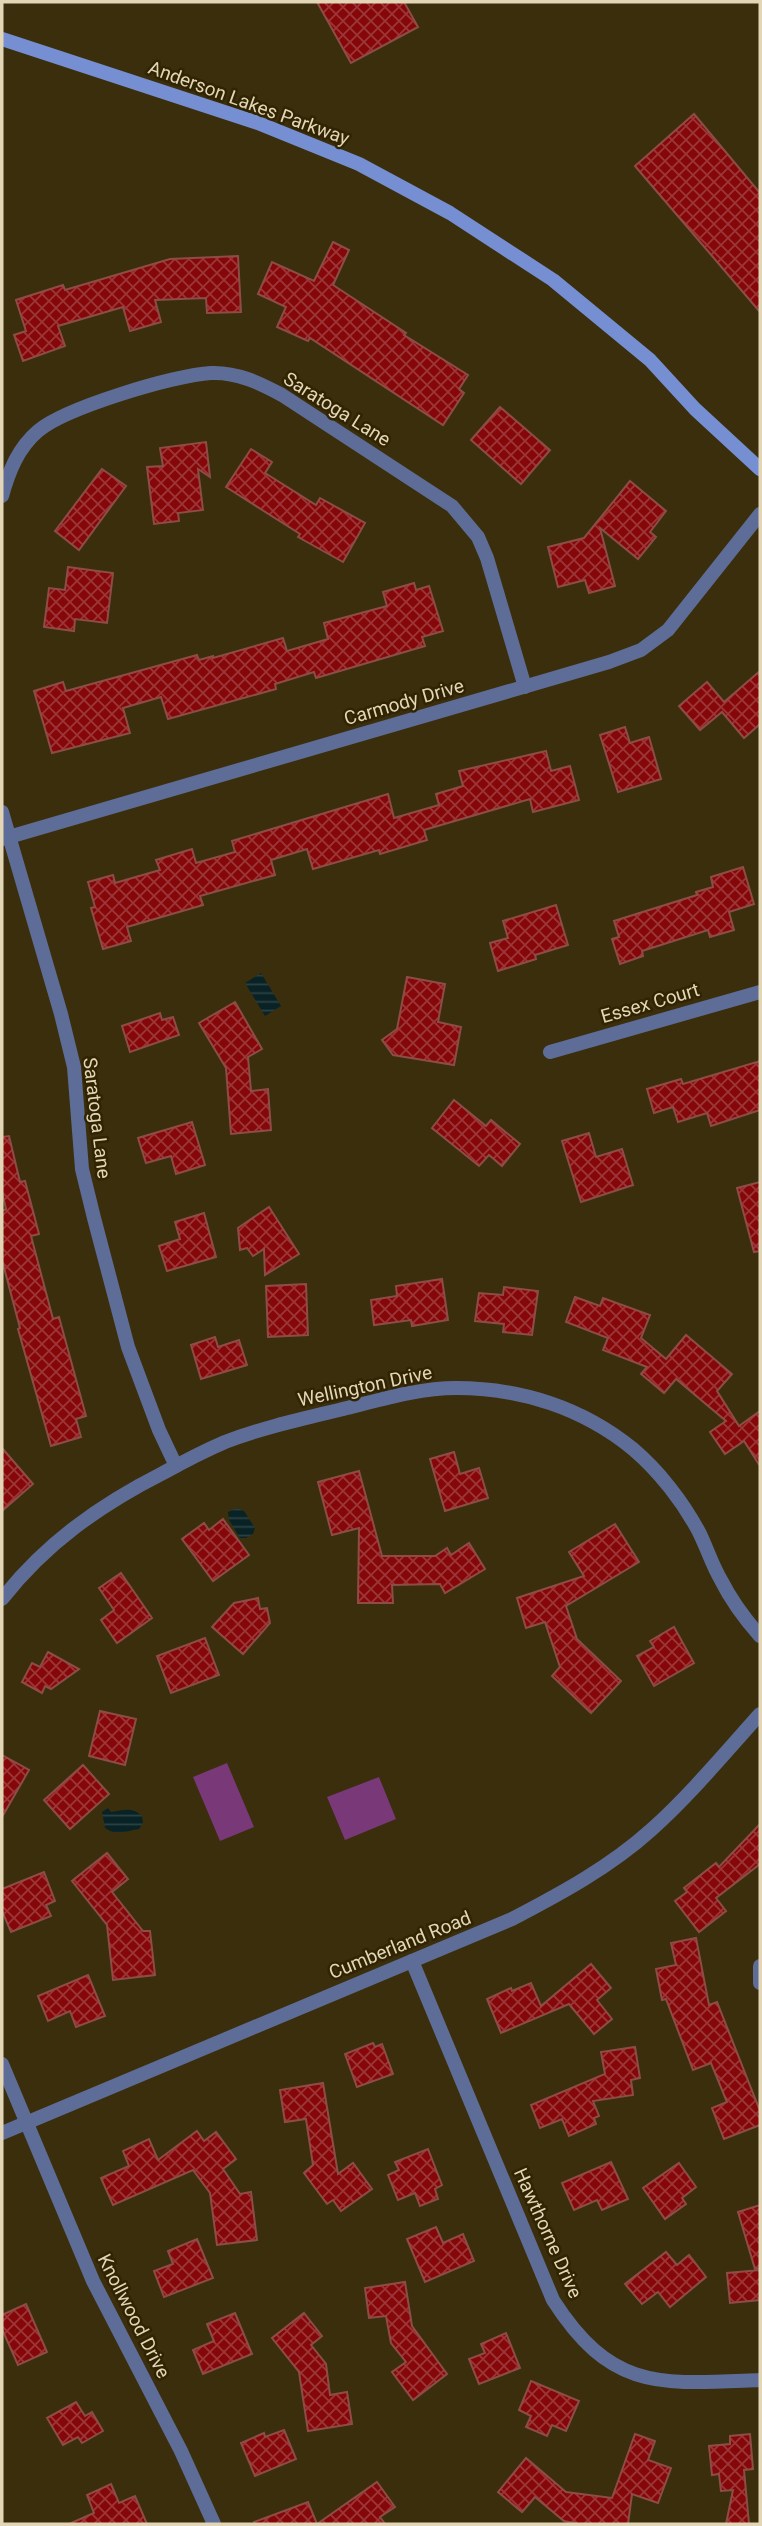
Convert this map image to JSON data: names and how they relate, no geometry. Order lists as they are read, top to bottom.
{
  "streets": {
    "street": [
      "Anderson Lakes Parkway",
      "Saratoga Lane",
      "Carmody Drive",
      "Essex Court",
      "Wellington Drive",
      "Cumberland Road",
      "Hawthorne Drive",
      "Knollwood Drive"
    ]
  },
  "crossings": [
    ["Saratoga Lane", "Carmody Drive"],
    ["Saratoga Lane", "Wellington Drive"],
    ["Cumberland Road", "Hawthorne Drive"],
    ["Cumberland Road", "Knollwood Drive"]
  ]
}
